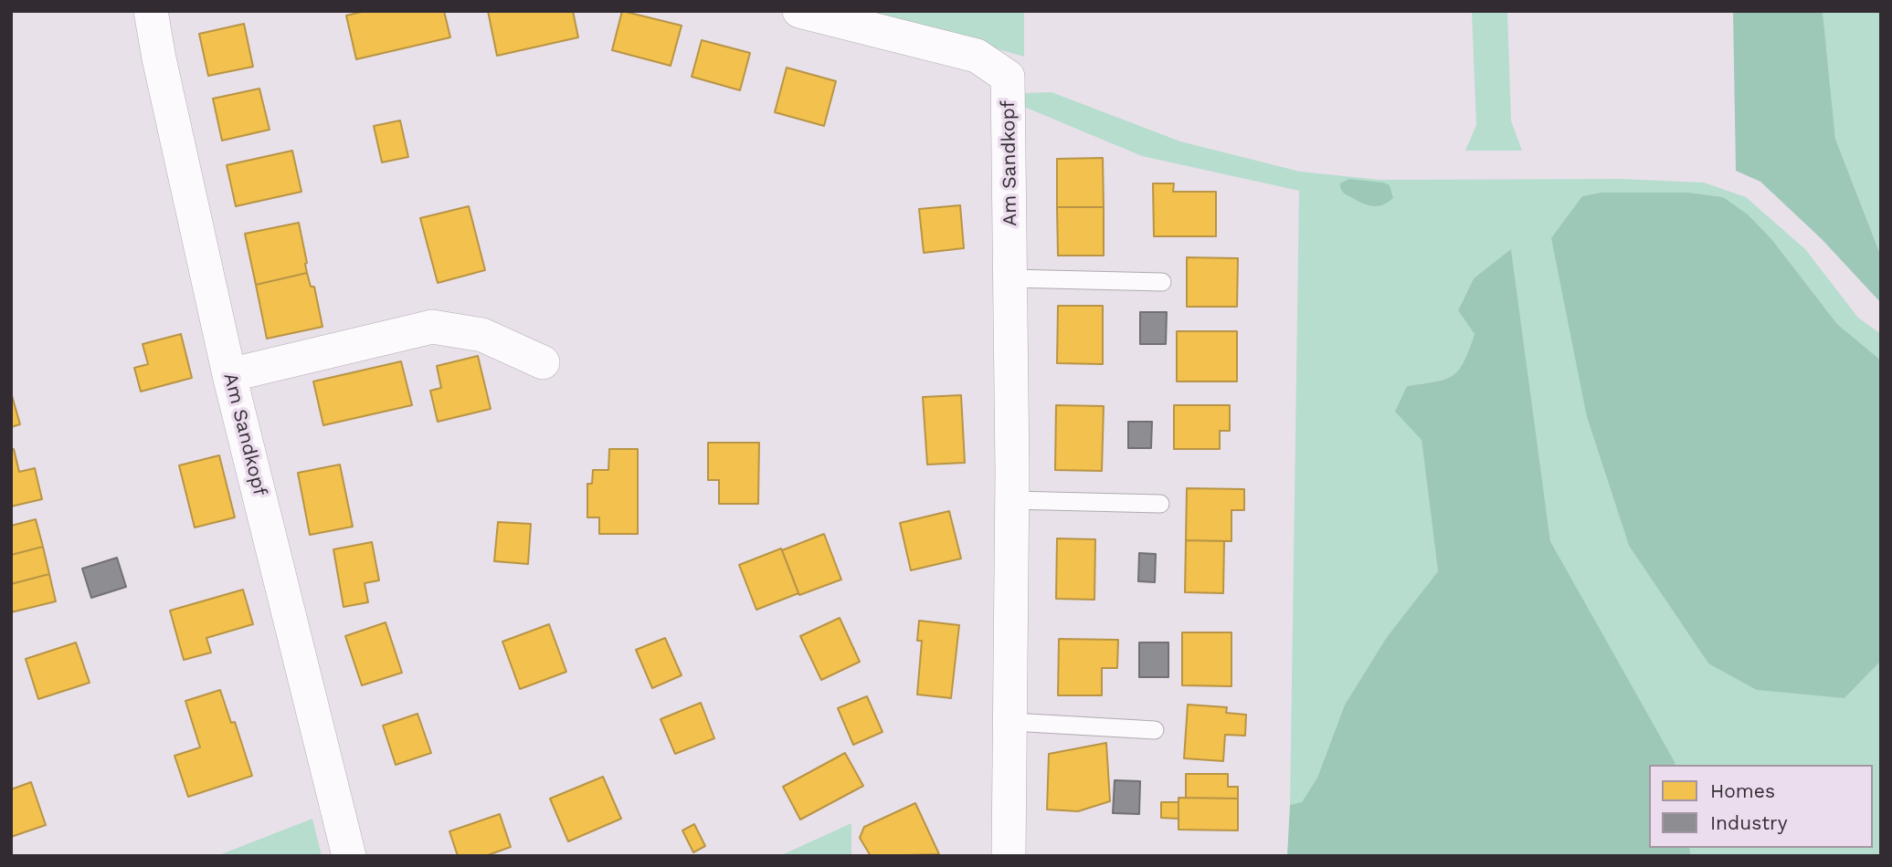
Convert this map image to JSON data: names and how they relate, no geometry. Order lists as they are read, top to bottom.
{
  "streets": {
    "street": ["Am Sandkopf"]
  },
  "legend": ["Homes", "Industry"]
}
